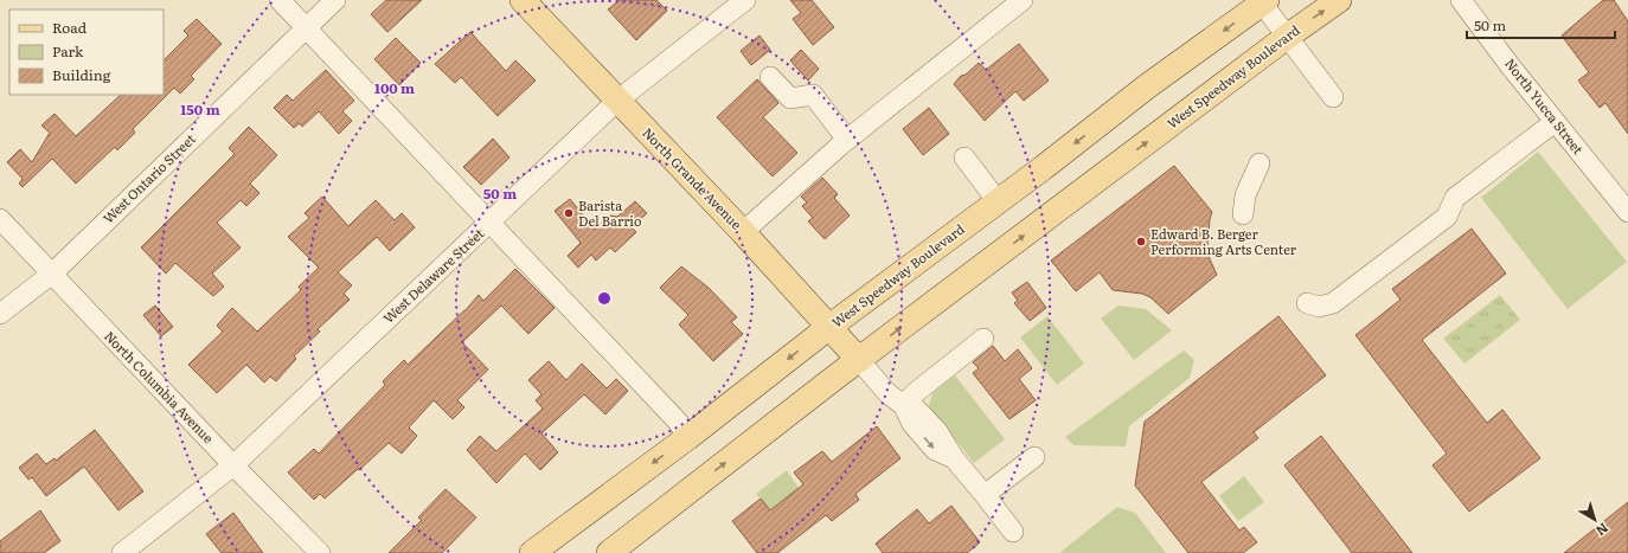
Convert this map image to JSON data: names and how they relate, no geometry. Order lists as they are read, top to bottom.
{
  "streets": {
    "main road": ["West Speedway Boulevard", "North Grande Avenue"],
    "street": [
      "North Yucca Street",
      "West Ontario Street",
      "West Delaware Street",
      "North Columbia Avenue"
    ]
  },
  "crossings": [
    ["West Speedway Boulevard", "North Grande Avenue"],
    ["West Ontario Street", "North Columbia Avenue"],
    ["North Grande Avenue", "West Delaware Street"],
    ["West Delaware Street", "North Columbia Avenue"]
  ],
  "places": ["Barista Del Barrio", "Edward B. Berger Performing Arts Center"],
  "legend": ["Road", "Park", "Building"],
  "scale_bar": "50 m",
  "north": "bottom right",
  "rings": ["100 m", "150 m", "50 m"]
}
